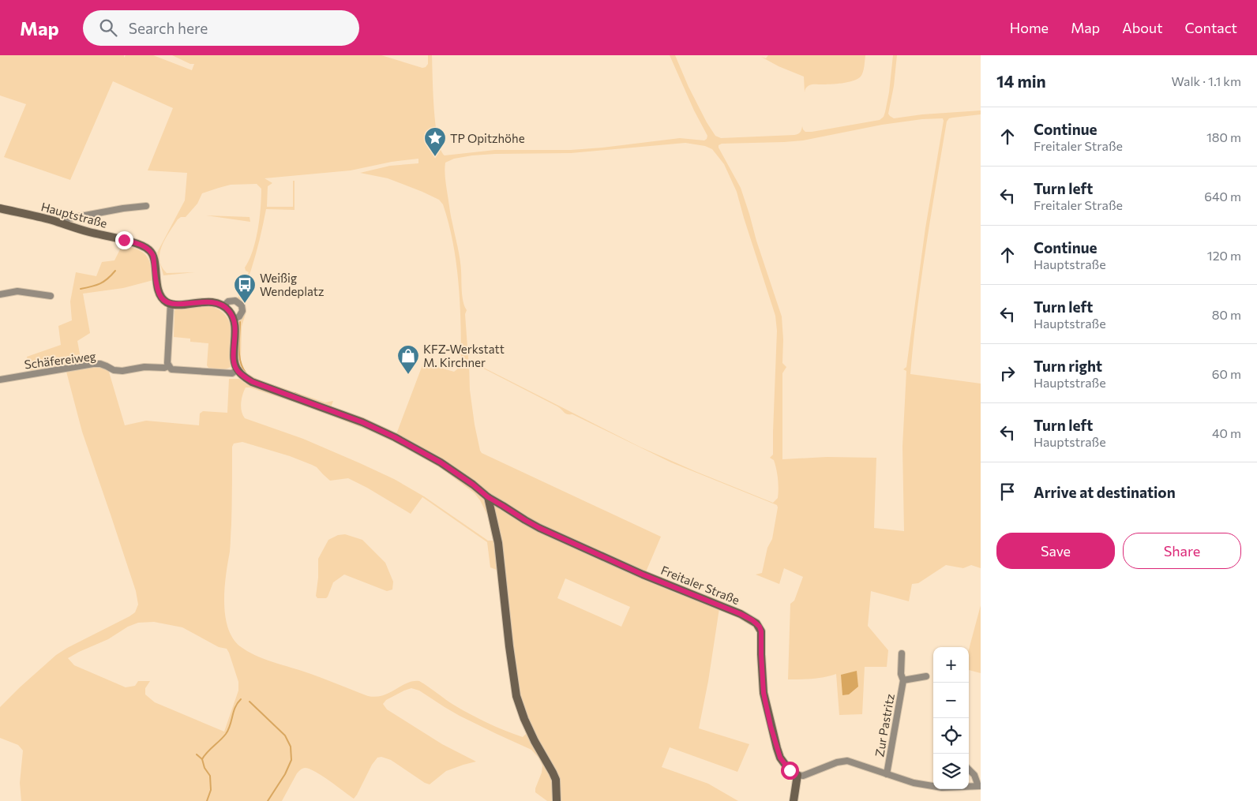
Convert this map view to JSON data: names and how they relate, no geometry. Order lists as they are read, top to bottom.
{
  "streets": {
    "street": [
      "Hauptstraße",
      "Schäfereiweg",
      "Freitaler Straße",
      "Zur Pastritz"
    ]
  },
  "crossings": [
    ["Schäfereiweg", "Freitaler Straße"]
  ],
  "places": {
    "place": ["TP Opitzhöhe"],
    "bus stop": ["Weißig Wendeplatz"],
    "shop": ["KFZ-Werkstatt M. Kirchner"]
  },
  "page": {
    "header": "Map",
    "search": "Search here",
    "nav": [
      "Home",
      "Map",
      "About",
      "Contact"
    ],
    "heading": ["14 min", "Walk · 1.1 km"],
    "list": [
      ["Continue", "Freitaler Straße", "180 m"],
      ["Turn left", "Freitaler Straße", "640 m"],
      ["Continue", "Hauptstraße", "120 m"],
      ["Turn left", "Hauptstraße", "80 m"],
      ["Turn right", "Hauptstraße", "60 m"],
      ["Turn left", "Hauptstraße", "40 m"],
      "Arrive at destination"
    ],
    "buttons": ["Save", "Share"],
    "map_buttons": ["+", "−"]
  }
}
